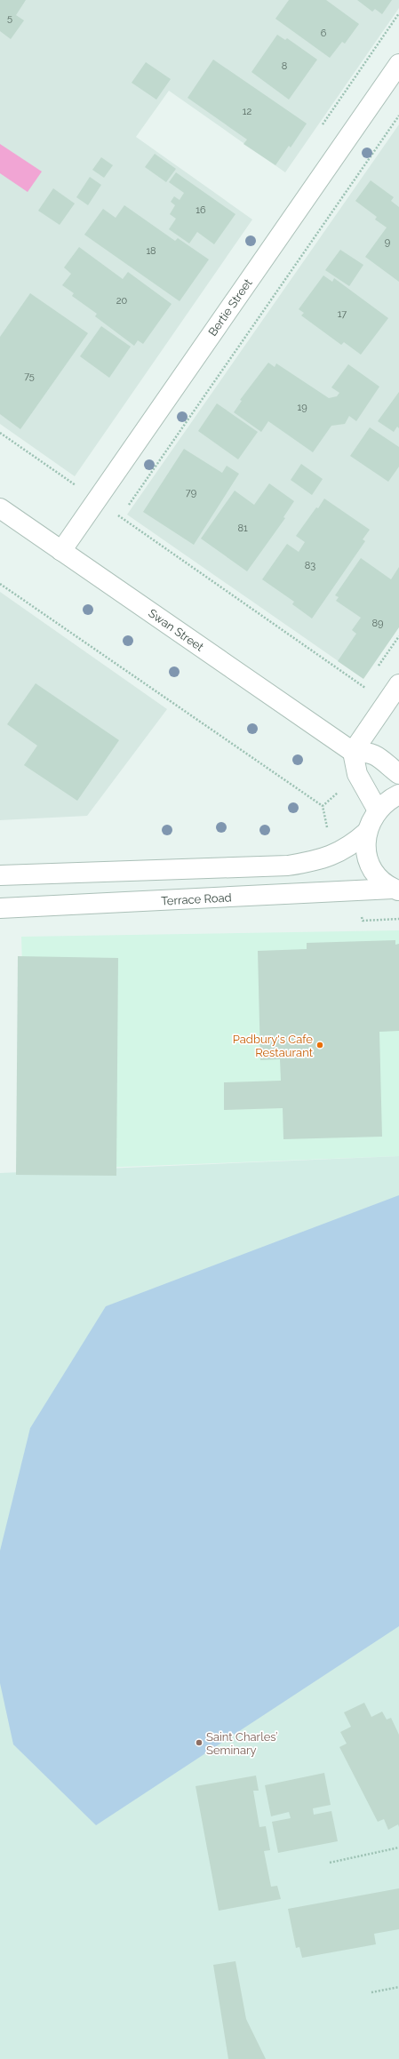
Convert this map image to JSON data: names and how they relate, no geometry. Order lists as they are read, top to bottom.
{
  "streets": {
    "street": ["Bertie Street", "Swan Street", "Terrace Road"]
  },
  "crossings": [
    ["Bertie Street", "Swan Street"]
  ],
  "places": ["Padbury's Cafe Restaurant", "Saint Charles’ Seminary"],
  "house_numbers": [
    "5",
    "6",
    "8",
    "12",
    "16",
    "9",
    "18",
    "20",
    "17",
    "75",
    "19",
    "79",
    "81",
    "83",
    "89"
  ]
}
